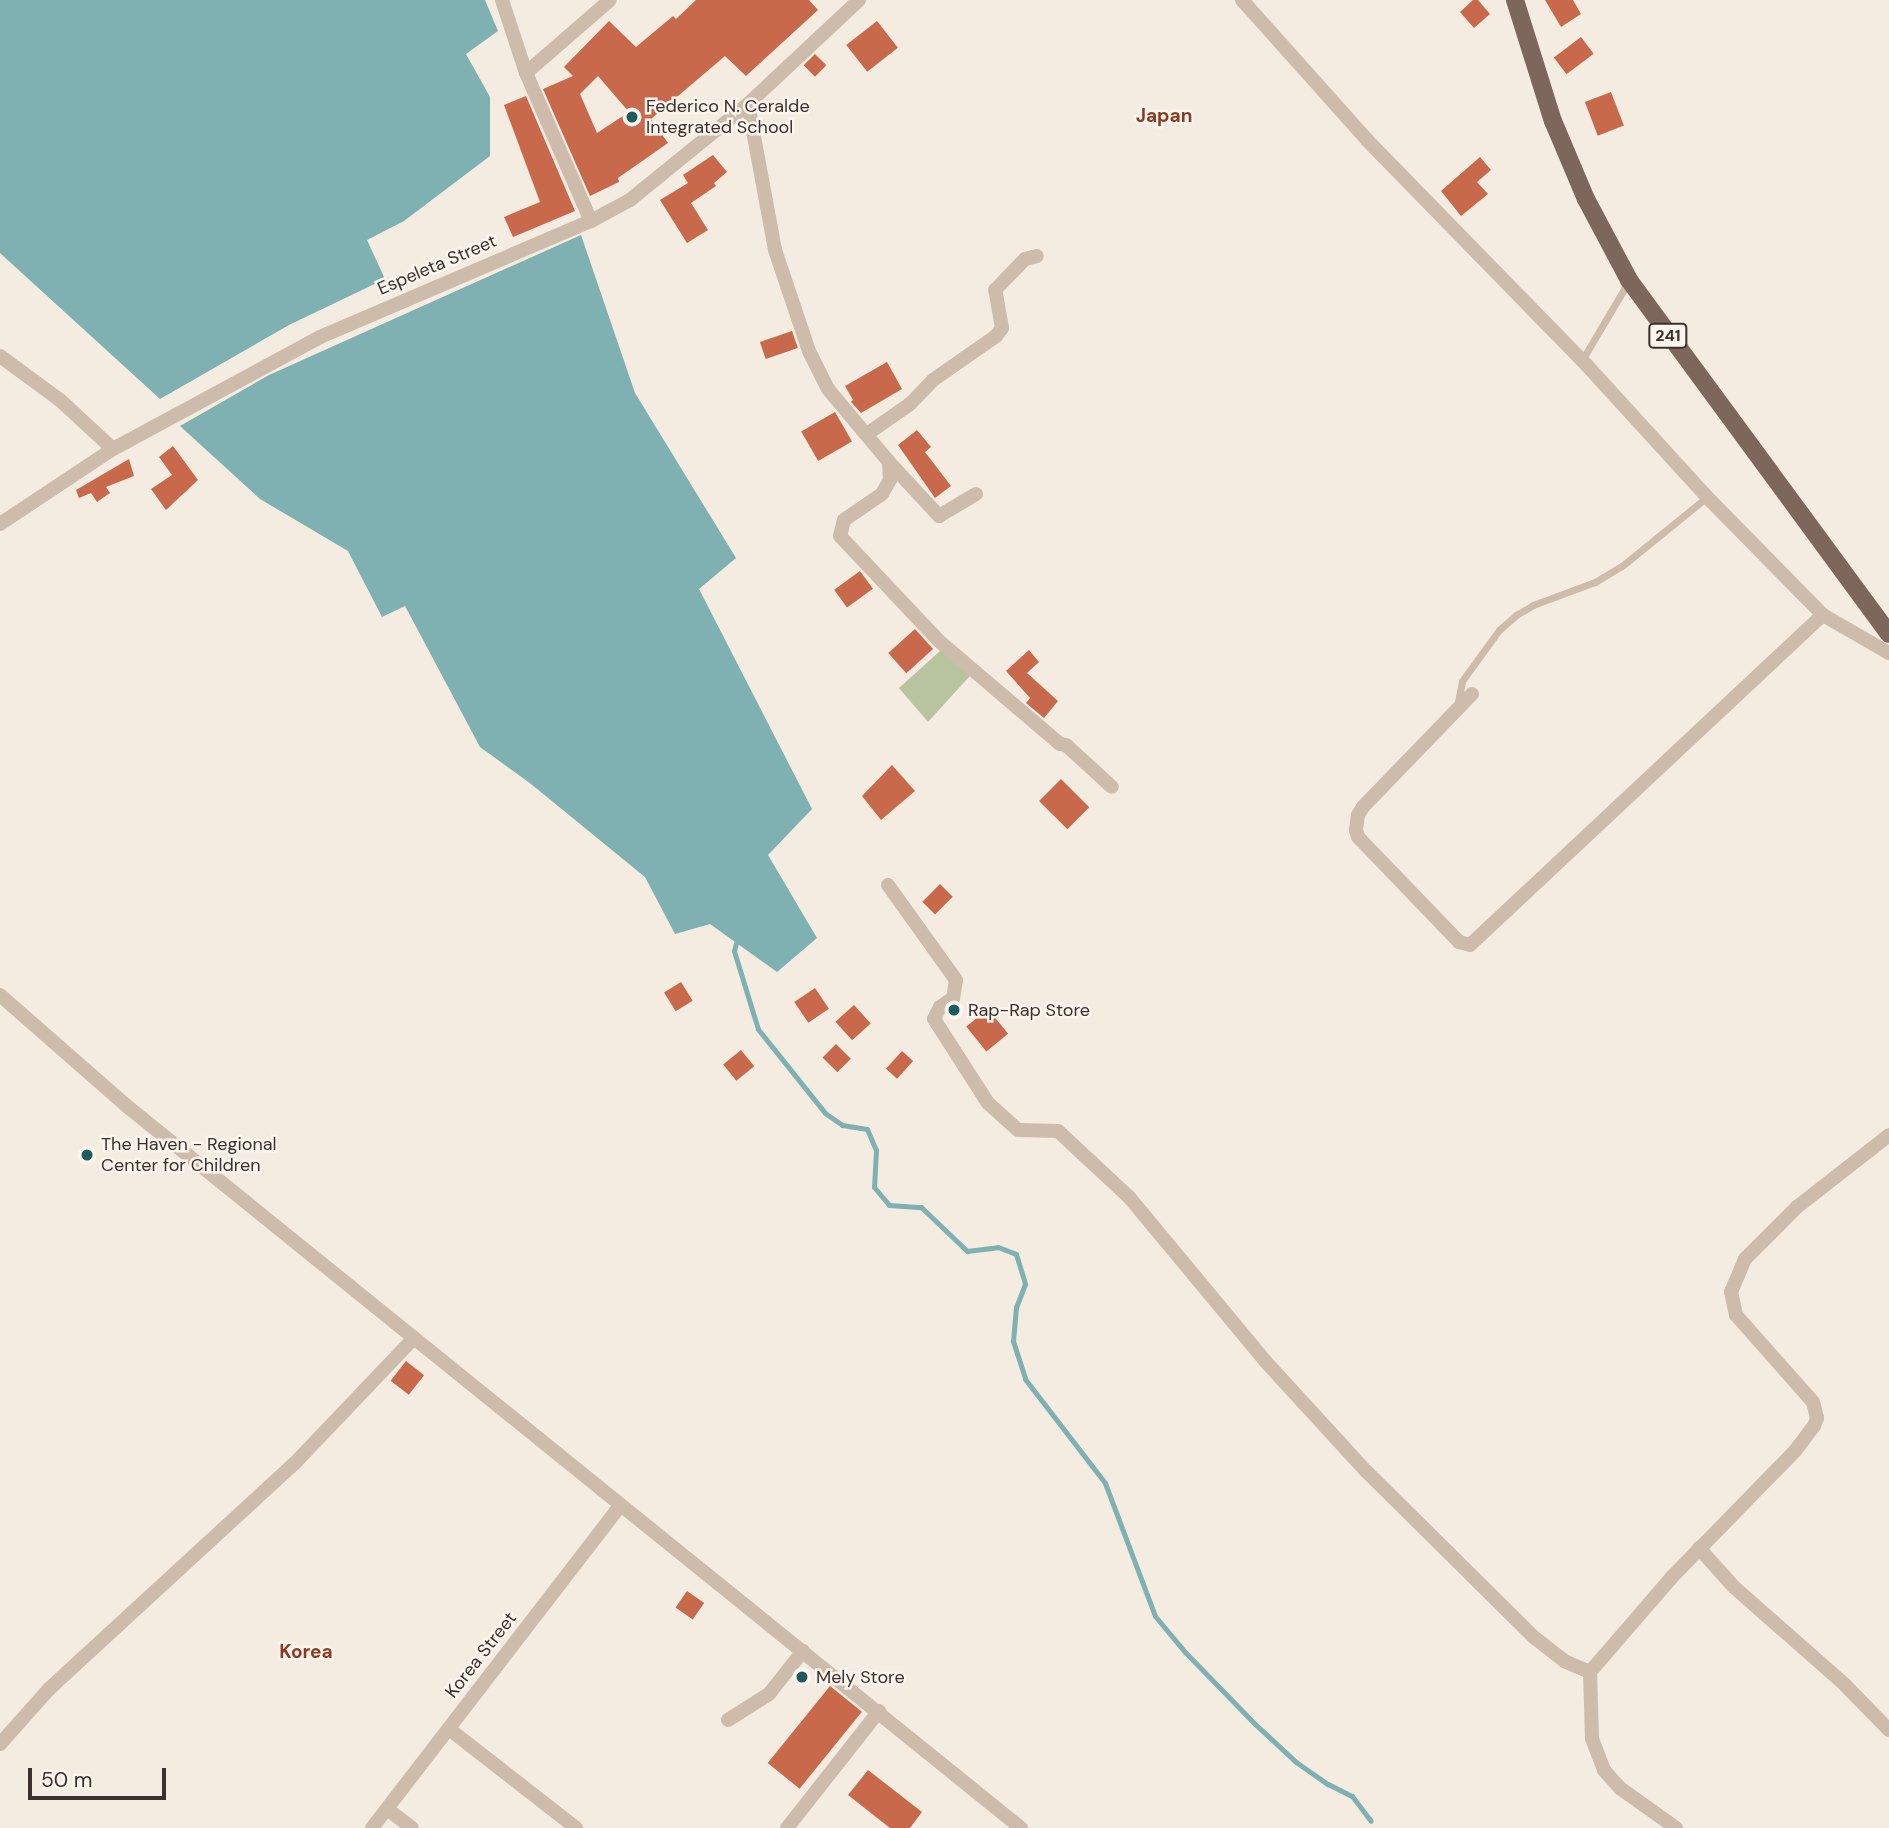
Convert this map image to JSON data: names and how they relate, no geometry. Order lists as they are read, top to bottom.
{
  "streets": {
    "main road": ["241"],
    "street": ["Espeleta Street", "Korea Street"]
  },
  "districts": ["Japan", "Korea"],
  "places": [
    "Federico N. Ceralde Integrated School",
    "Rap-Rap Store",
    "The Haven - Regional Center for Children",
    "Mely Store"
  ],
  "scale_bar": "50 m"
}
